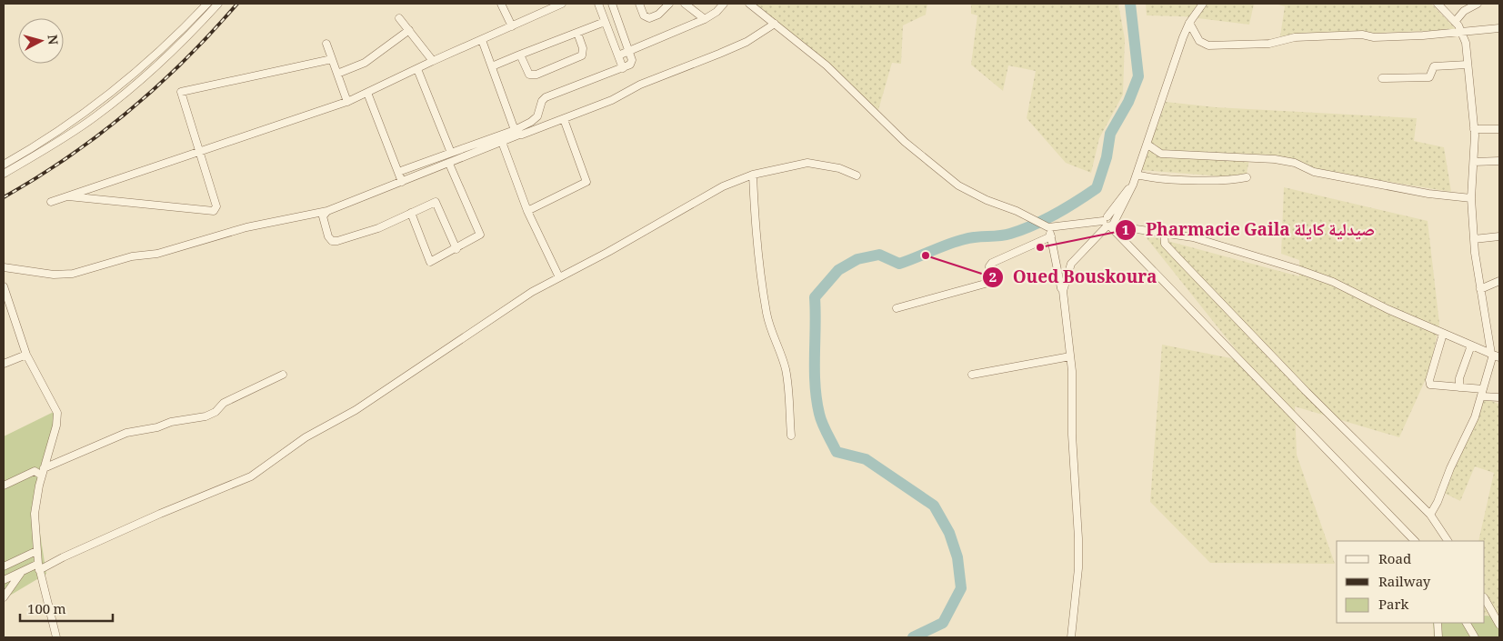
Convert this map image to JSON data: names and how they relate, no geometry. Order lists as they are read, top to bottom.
{
  "places": ["Pharmacie Gaila صيدلية كايلة", "Oued Bouskoura"],
  "legend": ["Road", "Railway", "Park"],
  "scale_bar": "100 m",
  "north": "right"
}
